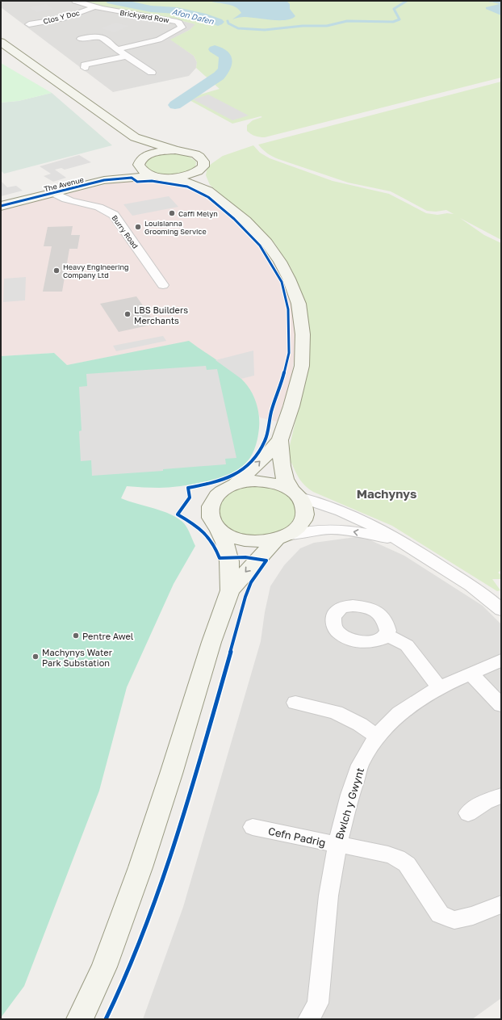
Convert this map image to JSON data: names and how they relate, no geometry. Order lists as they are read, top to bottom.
{
  "streets": {
    "main road": ["The Avenue"],
    "street": [
      "Brickyard Row",
      "Clos Y Doc",
      "Burry Road",
      "Bwlch y Gwynt",
      "Cefn Padrig"
    ]
  },
  "crossings": [
    ["Brickyard Row", "Clos Y Doc"],
    ["The Avenue", "Burry Road"],
    ["Bwlch y Gwynt", "Cefn Padrig"]
  ],
  "districts": ["Machynys"],
  "water": ["Afon Dafen"],
  "places": [
    "Caffi Melyn",
    "Louisianna Grooming Service",
    "Heavy Engineering Company Ltd",
    "LBS Builders Merchants",
    "Pentre Awel",
    "Machynys Water Park Substation"
  ]
}
